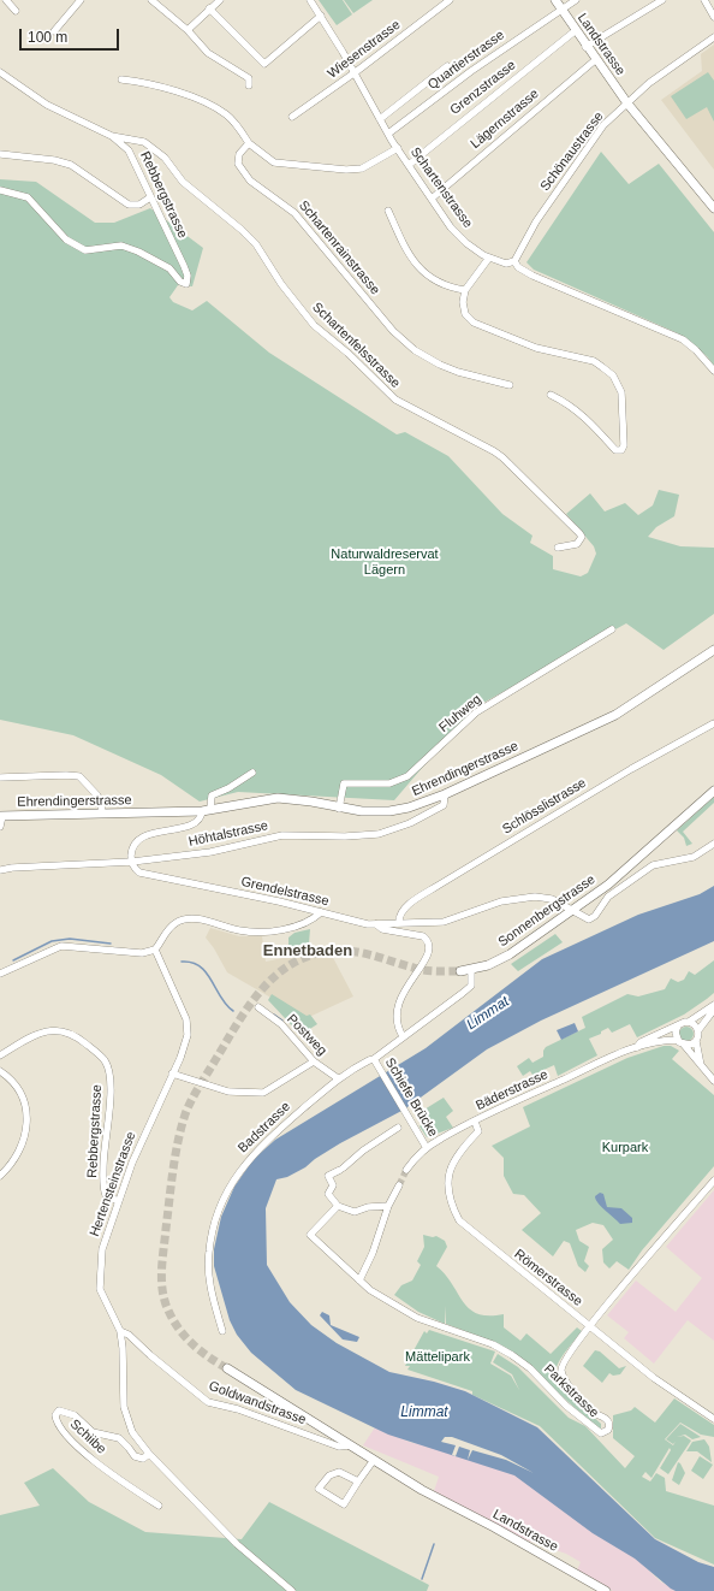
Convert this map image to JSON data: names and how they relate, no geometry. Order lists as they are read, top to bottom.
{
  "streets": {
    "main road": ["Landstrasse", "Ehrendingerstrasse", "Sonnenbergstrasse"],
    "street": [
      "Wiesenstrasse",
      "Quartierstrasse",
      "Grenzstrasse",
      "Lägernstrasse",
      "Schönaustrasse",
      "Schartenstrasse",
      "Rebbergstrasse",
      "Schartenrainstrasse",
      "Schartenfelsstrasse",
      "Fluhweg",
      "Schlösslistrasse",
      "Höhtalstrasse",
      "Grendelstrasse",
      "Postweg",
      "Bäderstrasse",
      "Schiefe Brücke",
      "Badstrasse",
      "Hertensteinstrasse",
      "Römerstrasse",
      "Parkstrasse",
      "Goldwandstrasse",
      "Schiibe"
    ]
  },
  "crossings": [
    ["Landstrasse", "Quartierstrasse"],
    ["Landstrasse", "Grenzstrasse"],
    ["Landstrasse", "Lägernstrasse"],
    ["Landstrasse", "Schönaustrasse"],
    ["Wiesenstrasse", "Schartenstrasse"],
    ["Quartierstrasse", "Schartenstrasse"],
    ["Grenzstrasse", "Schartenstrasse"],
    ["Lägernstrasse", "Schartenstrasse"],
    ["Schönaustrasse", "Schartenstrasse"],
    ["Rebbergstrasse", "Schartenfelsstrasse"],
    ["Rebbergstrasse", "Hertensteinstrasse"],
    ["Fluhweg", "Ehrendingerstrasse"],
    ["Ehrendingerstrasse", "Höhtalstrasse"],
    ["Höhtalstrasse", "Grendelstrasse"],
    ["Postweg", "Badstrasse"],
    ["Bäderstrasse", "Schiefe Brücke"],
    ["Bäderstrasse", "Römerstrasse"],
    ["Schiefe Brücke", "Badstrasse"],
    ["Hertensteinstrasse", "Goldwandstrasse"],
    ["Hertensteinstrasse", "Schiibe"],
    ["Römerstrasse", "Parkstrasse"]
  ],
  "districts": ["Ennetbaden"],
  "water": ["Limmat"],
  "parks": ["Naturwaldreservat Lägern", "Kurpark", "Mättelipark"],
  "scale_bar": "100 m"
}
